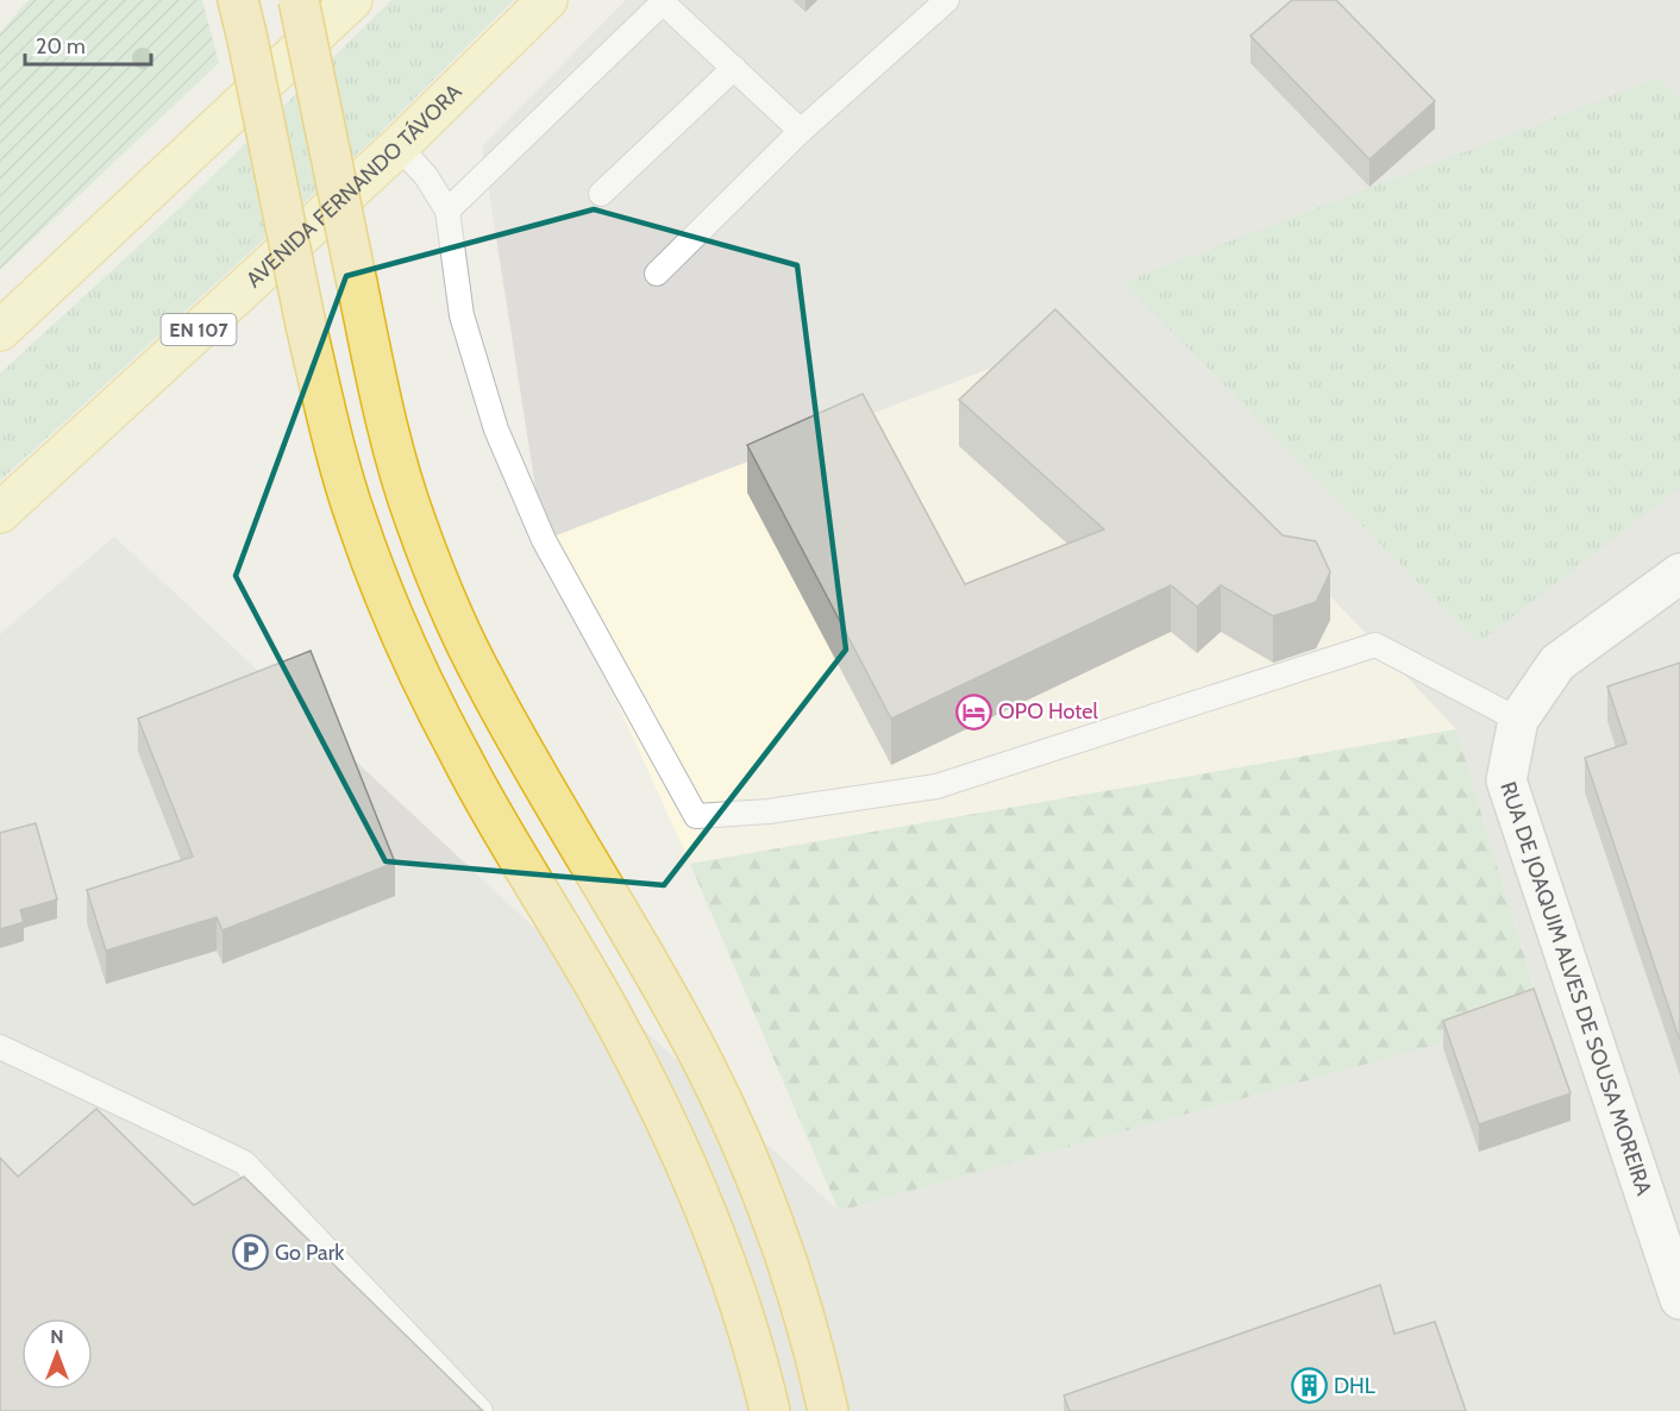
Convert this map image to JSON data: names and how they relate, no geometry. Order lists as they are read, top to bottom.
{
  "streets": {
    "main road": ["AVENIDA FERNANDO TÁVORA", "EN 107"],
    "street": ["RUA DE JOAQUIM ALVES DE SOUSA MOREIRA"]
  },
  "places": {
    "hotel": ["OPO Hotel"],
    "parking": ["Go Park"],
    "building": ["DHL"]
  },
  "scale_bar": "20 m",
  "north": "top"
}
